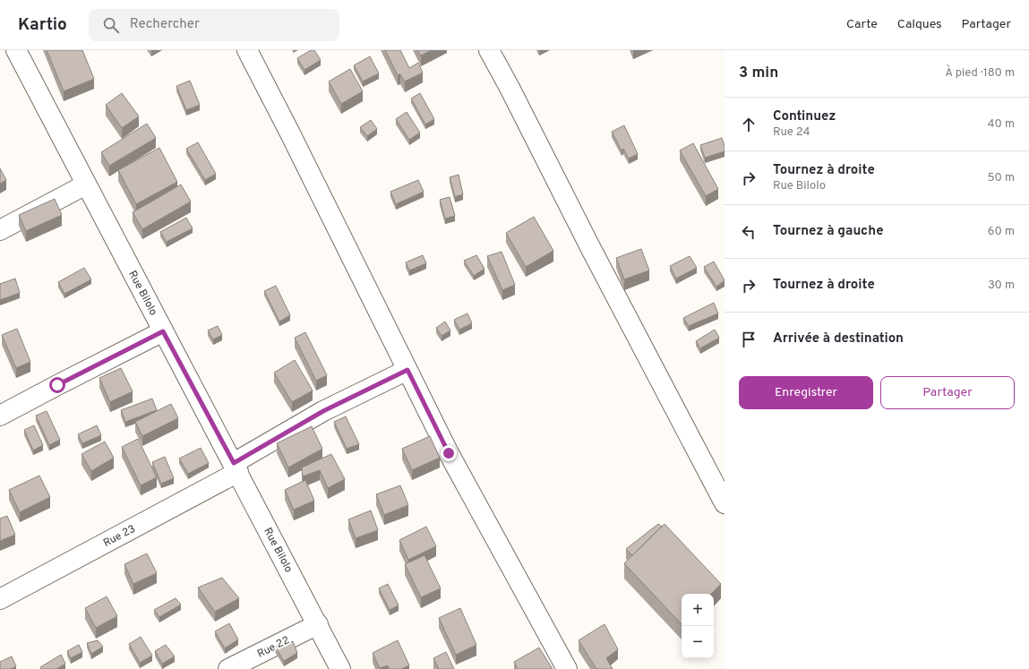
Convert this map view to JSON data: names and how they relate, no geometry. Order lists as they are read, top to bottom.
{
  "streets": {
    "street": ["Rue Bilolo", "Rue 23", "Rue 22"]
  },
  "crossings": [
    ["Rue Bilolo", "Rue 23"],
    ["Rue Bilolo", "Rue 22"]
  ],
  "page": {
    "header": "Kartio",
    "search": "Rechercher",
    "nav": ["Carte", "Calques", "Partager"],
    "heading": ["3 min", "À pied · 180 m"],
    "list": [
      ["Continuez", "Rue 24", "40 m"],
      ["Tournez à droite", "Rue Bilolo", "50 m"],
      ["Tournez à gauche", "60 m"],
      ["Tournez à droite", "30 m"],
      "Arrivée à destination"
    ],
    "buttons": ["Enregistrer", "Partager"],
    "map_buttons": ["+", "−"]
  }
}
